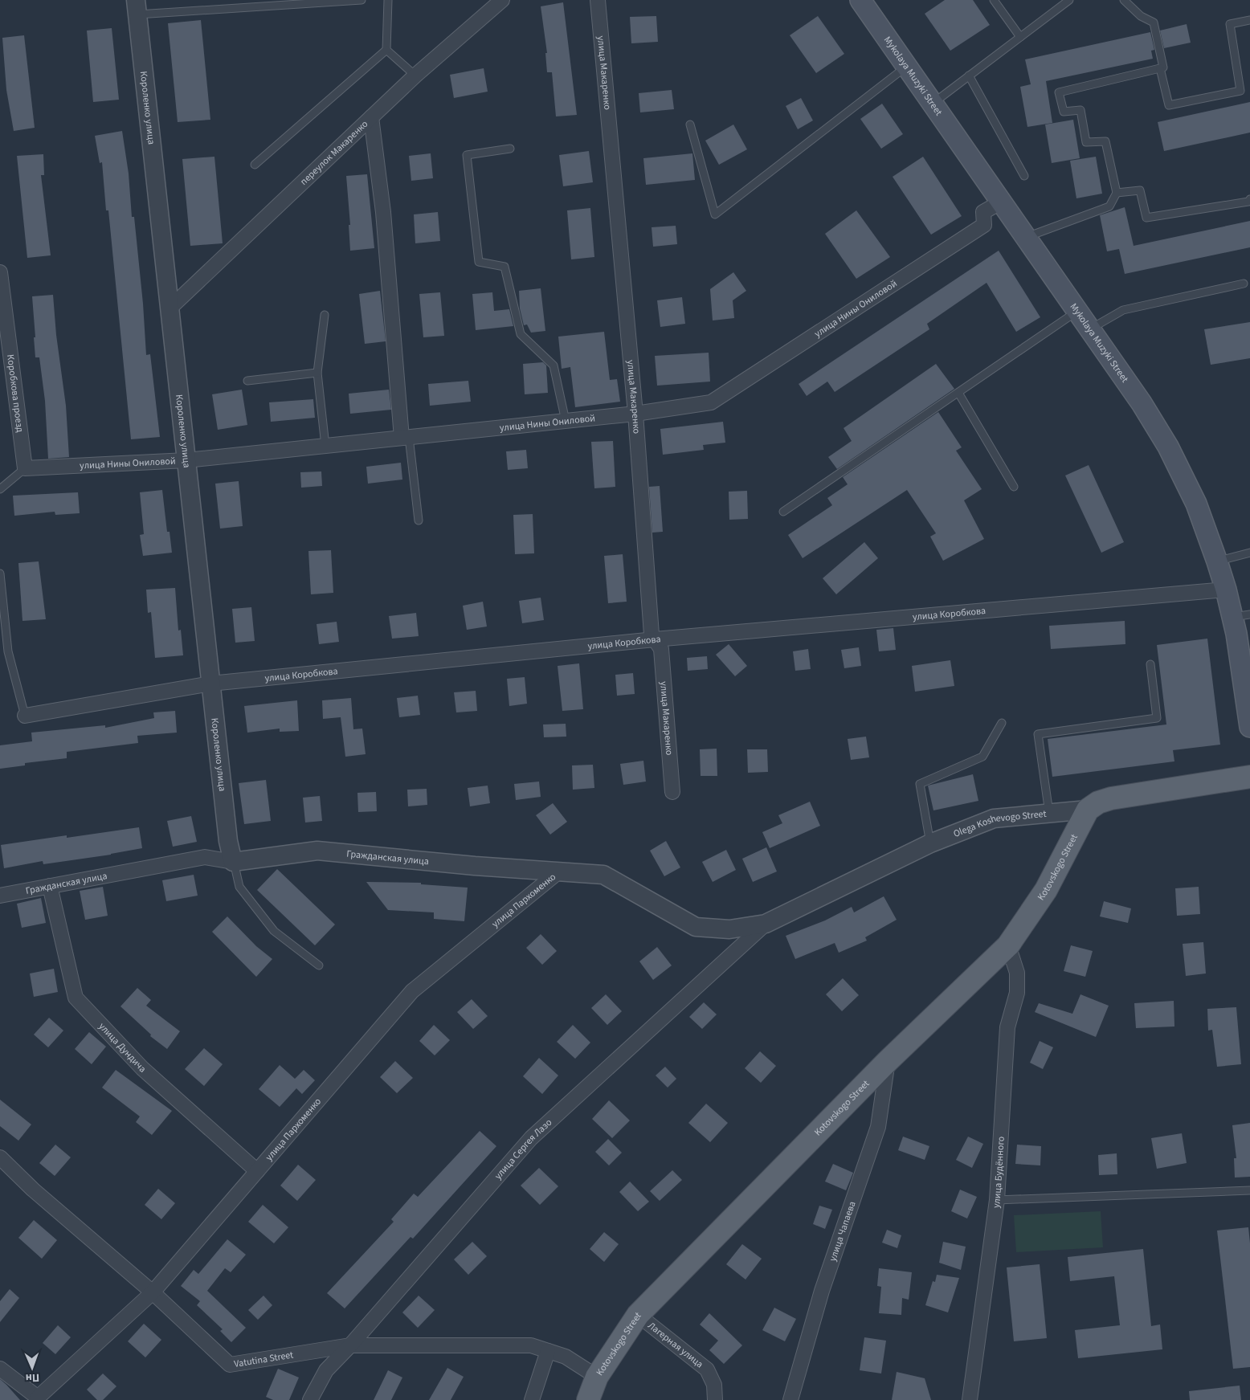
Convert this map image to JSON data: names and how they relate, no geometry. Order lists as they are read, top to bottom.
{
  "streets": {
    "main road": ["Mykolaya Muzyki Street", "Olega Koshevogo Street", "Kotovskogo Street"],
    "street": [
      "улица Макаренко",
      "Короленко улица",
      "переулок Макаренко",
      "улица Нины Ониловой",
      "Коробкова проезд",
      "улица Коробкова",
      "Гражданская улица",
      "улица Пархоменко",
      "улица Дундича",
      "улица Сергея Лазо",
      "улица Будённого",
      "улица Чапаева",
      "Лагерная улица",
      "Vatutina Street"
    ]
  },
  "crossings": [
    ["улица Макаренко", "улица Нины Ониловой"],
    ["улица Макаренко", "улица Коробкова"],
    ["Mykolaya Muzyki Street", "улица Нины Ониловой"],
    ["Mykolaya Muzyki Street", "улица Коробкова"],
    ["Короленко улица", "переулок Макаренко"],
    ["Короленко улица", "улица Нины Ониловой"],
    ["Короленко улица", "улица Коробкова"],
    ["Короленко улица", "Гражданская улица"],
    ["улица Нины Ониловой", "Коробкова проезд"],
    ["Olega Koshevogo Street", "Гражданская улица"],
    ["Olega Koshevogo Street", "Kotovskogo Street"],
    ["Olega Koshevogo Street", "улица Сергея Лазо"],
    ["Гражданская улица", "улица Пархоменко"],
    ["Гражданская улица", "улица Дундича"],
    ["Гражданская улица", "улица Сергея Лазо"],
    ["Kotovskogo Street", "улица Будённого"],
    ["Kotovskogo Street", "улица Чапаева"],
    ["Kotovskogo Street", "Лагерная улица"],
    ["Kotovskogo Street", "Vatutina Street"],
    ["улица Пархоменко", "улица Дундича"],
    ["улица Пархоменко", "Vatutina Street"],
    ["улица Сергея Лазо", "Vatutina Street"]
  ],
  "north": "bottom"
}
